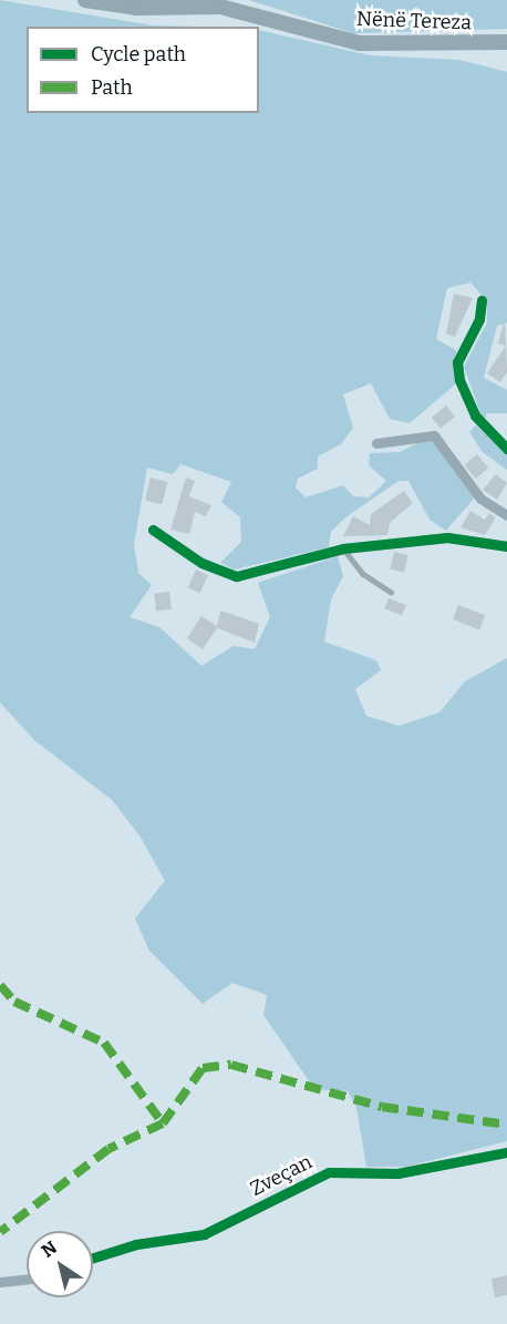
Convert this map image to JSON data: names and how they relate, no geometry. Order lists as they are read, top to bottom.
{
  "streets": {
    "main road": ["Nënë Tereza"],
    "street": ["Zveçan"]
  },
  "legend": ["Cycle path", "Path"],
  "north": "top left"
}
